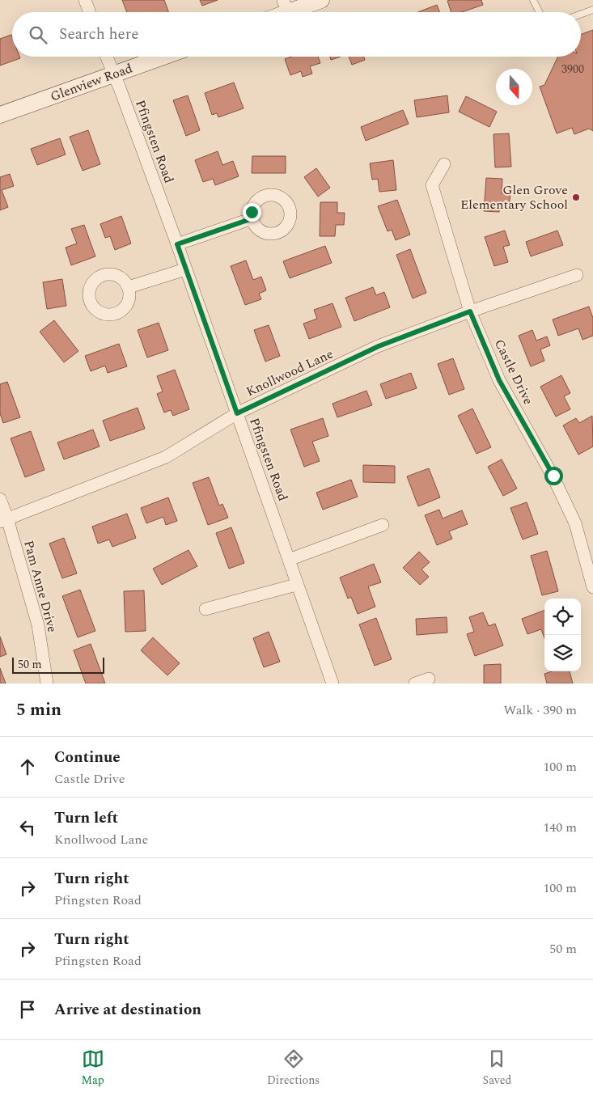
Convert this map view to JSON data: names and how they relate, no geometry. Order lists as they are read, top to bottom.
{
  "streets": {
    "main road": ["Glenview Road"],
    "street": [
      "Pfingsten Road",
      "Castle Drive",
      "Knollwood Lane",
      "Pam Anne Drive"
    ]
  },
  "crossings": [
    ["Glenview Road", "Pfingsten Road"],
    ["Pfingsten Road", "Knollwood Lane"],
    ["Castle Drive", "Knollwood Lane"],
    ["Knollwood Lane", "Pam Anne Drive"]
  ],
  "places": ["Glen Grove Elementary School"],
  "house_numbers": ["3900"],
  "scale_bar": "50 m",
  "north": "bottom",
  "page": {
    "search": "Search here",
    "scale": "50 m",
    "heading": ["5 min", "Walk · 390 m"],
    "list": [
      ["Continue", "Castle Drive", "100 m"],
      ["Turn left", "Knollwood Lane", "140 m"],
      ["Turn right", "Pfingsten Road", "100 m"],
      ["Turn right", "Pfingsten Road", "50 m"],
      "Arrive at destination"
    ],
    "nav": ["Map", "Directions", "Saved"]
  }
}
